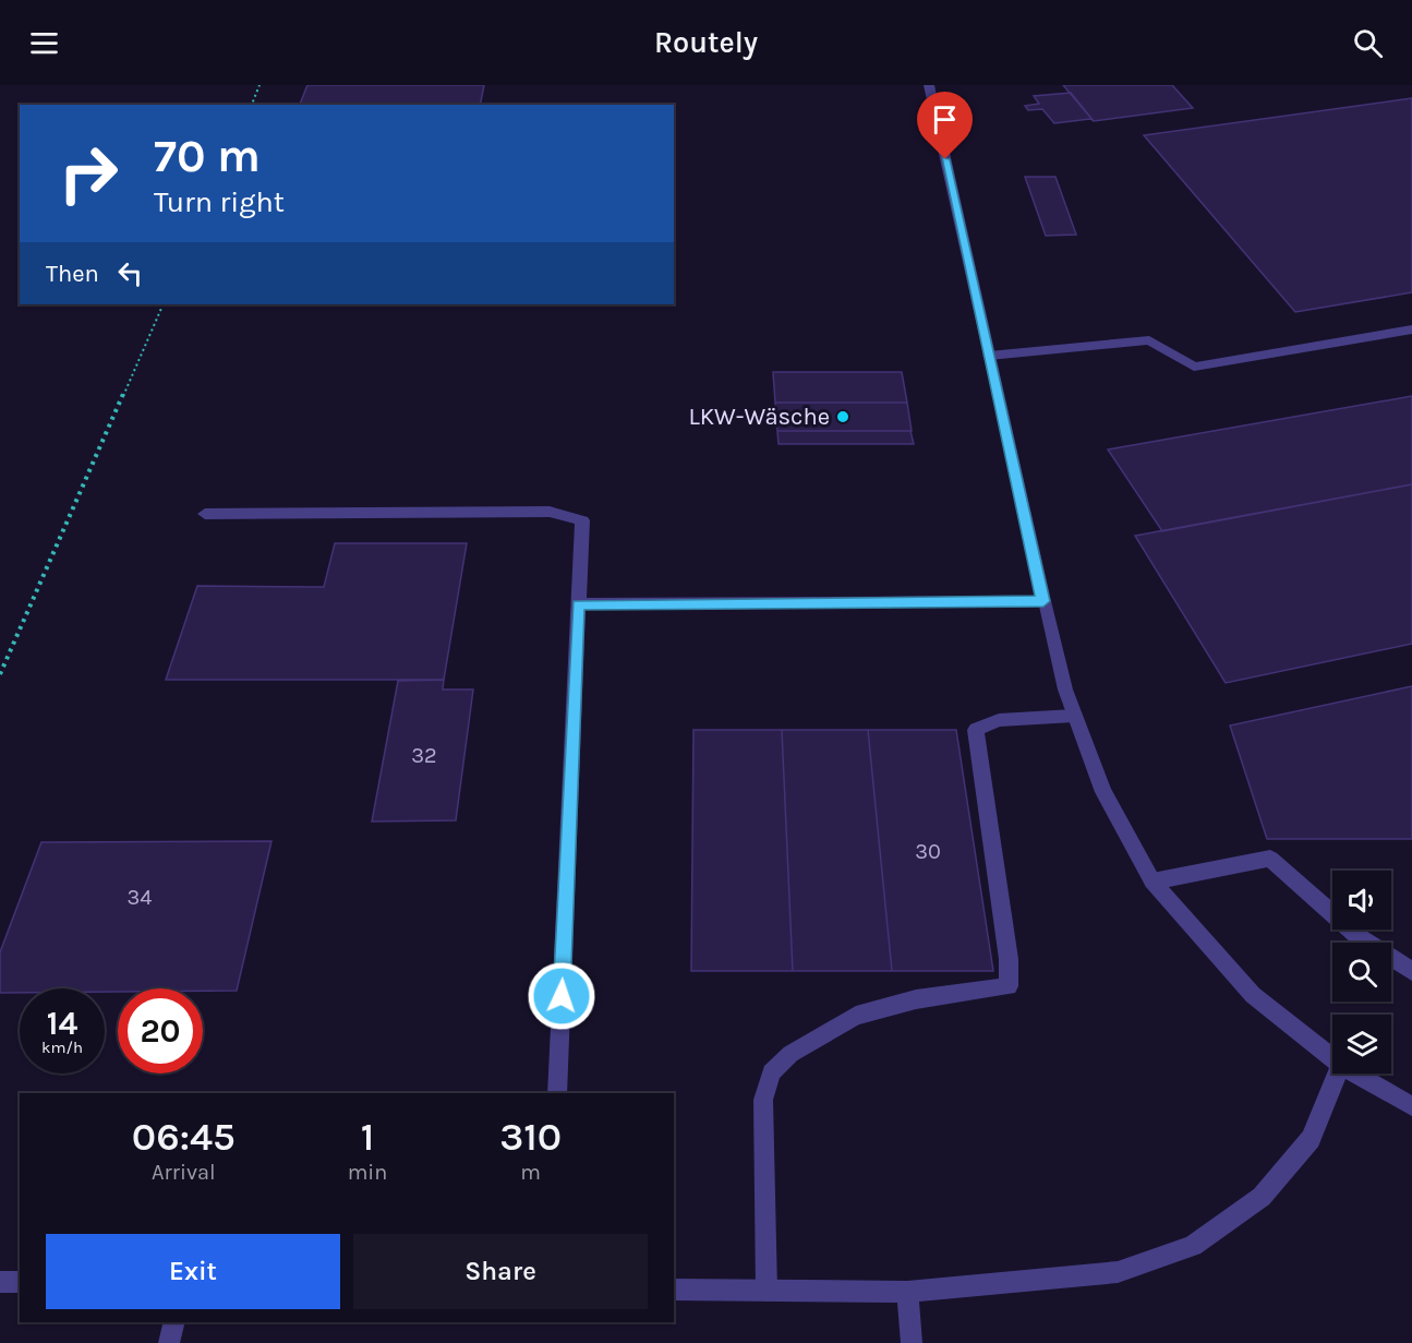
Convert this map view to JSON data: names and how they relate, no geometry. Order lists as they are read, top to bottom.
{
  "places": ["LKW-Wäsche"],
  "house_numbers": ["32", "30", "34"],
  "page": {
    "header": "Routely",
    "turn": ["70 m", "Turn right"],
    "then": "Then",
    "speed": "14 km/h",
    "limit": "20",
    "eta": [
      "06:45",
      "Arrival",
      "1",
      "min",
      "310",
      "m"
    ],
    "buttons": ["Exit", "Share"]
  }
}
